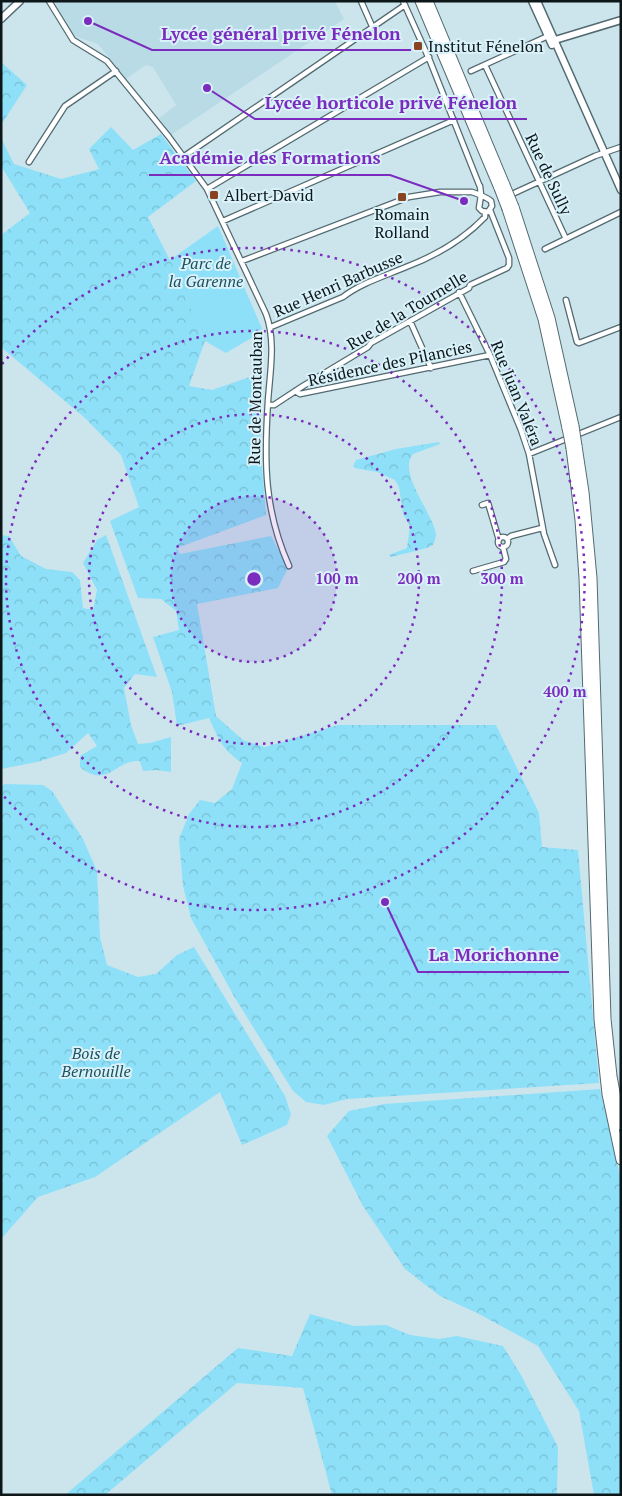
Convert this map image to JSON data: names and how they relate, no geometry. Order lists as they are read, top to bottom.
{
  "streets": {
    "street": [
      "Rue de Sully",
      "Rue Henri Barbusse",
      "Rue de la Tournelle",
      "Résidence des Pilancies",
      "Rue Juan Valéra",
      "Rue de Montauban"
    ]
  },
  "crossings": [
    ["Rue Henri Barbusse", "Rue de la Tournelle"],
    ["Rue Henri Barbusse", "Rue de Montauban"],
    ["Rue de la Tournelle", "Résidence des Pilancies"],
    ["Rue de la Tournelle", "Rue Juan Valéra"],
    ["Rue de la Tournelle", "Rue de Montauban"],
    ["Résidence des Pilancies", "Rue Juan Valéra"]
  ],
  "parks": ["Parc de la Garenne", "Bois de Bernouille"],
  "places": {
    "other": [
      "Lycée général privé Fénelon",
      "Lycée horticole privé Fénelon",
      "Académie des Formations",
      "La Morichonne"
    ],
    "transit": ["Institut Fénelon", "Albert David", "Romain Rolland"]
  },
  "rings": [
    "100 m",
    "200 m",
    "300 m",
    "400 m"
  ]
}
